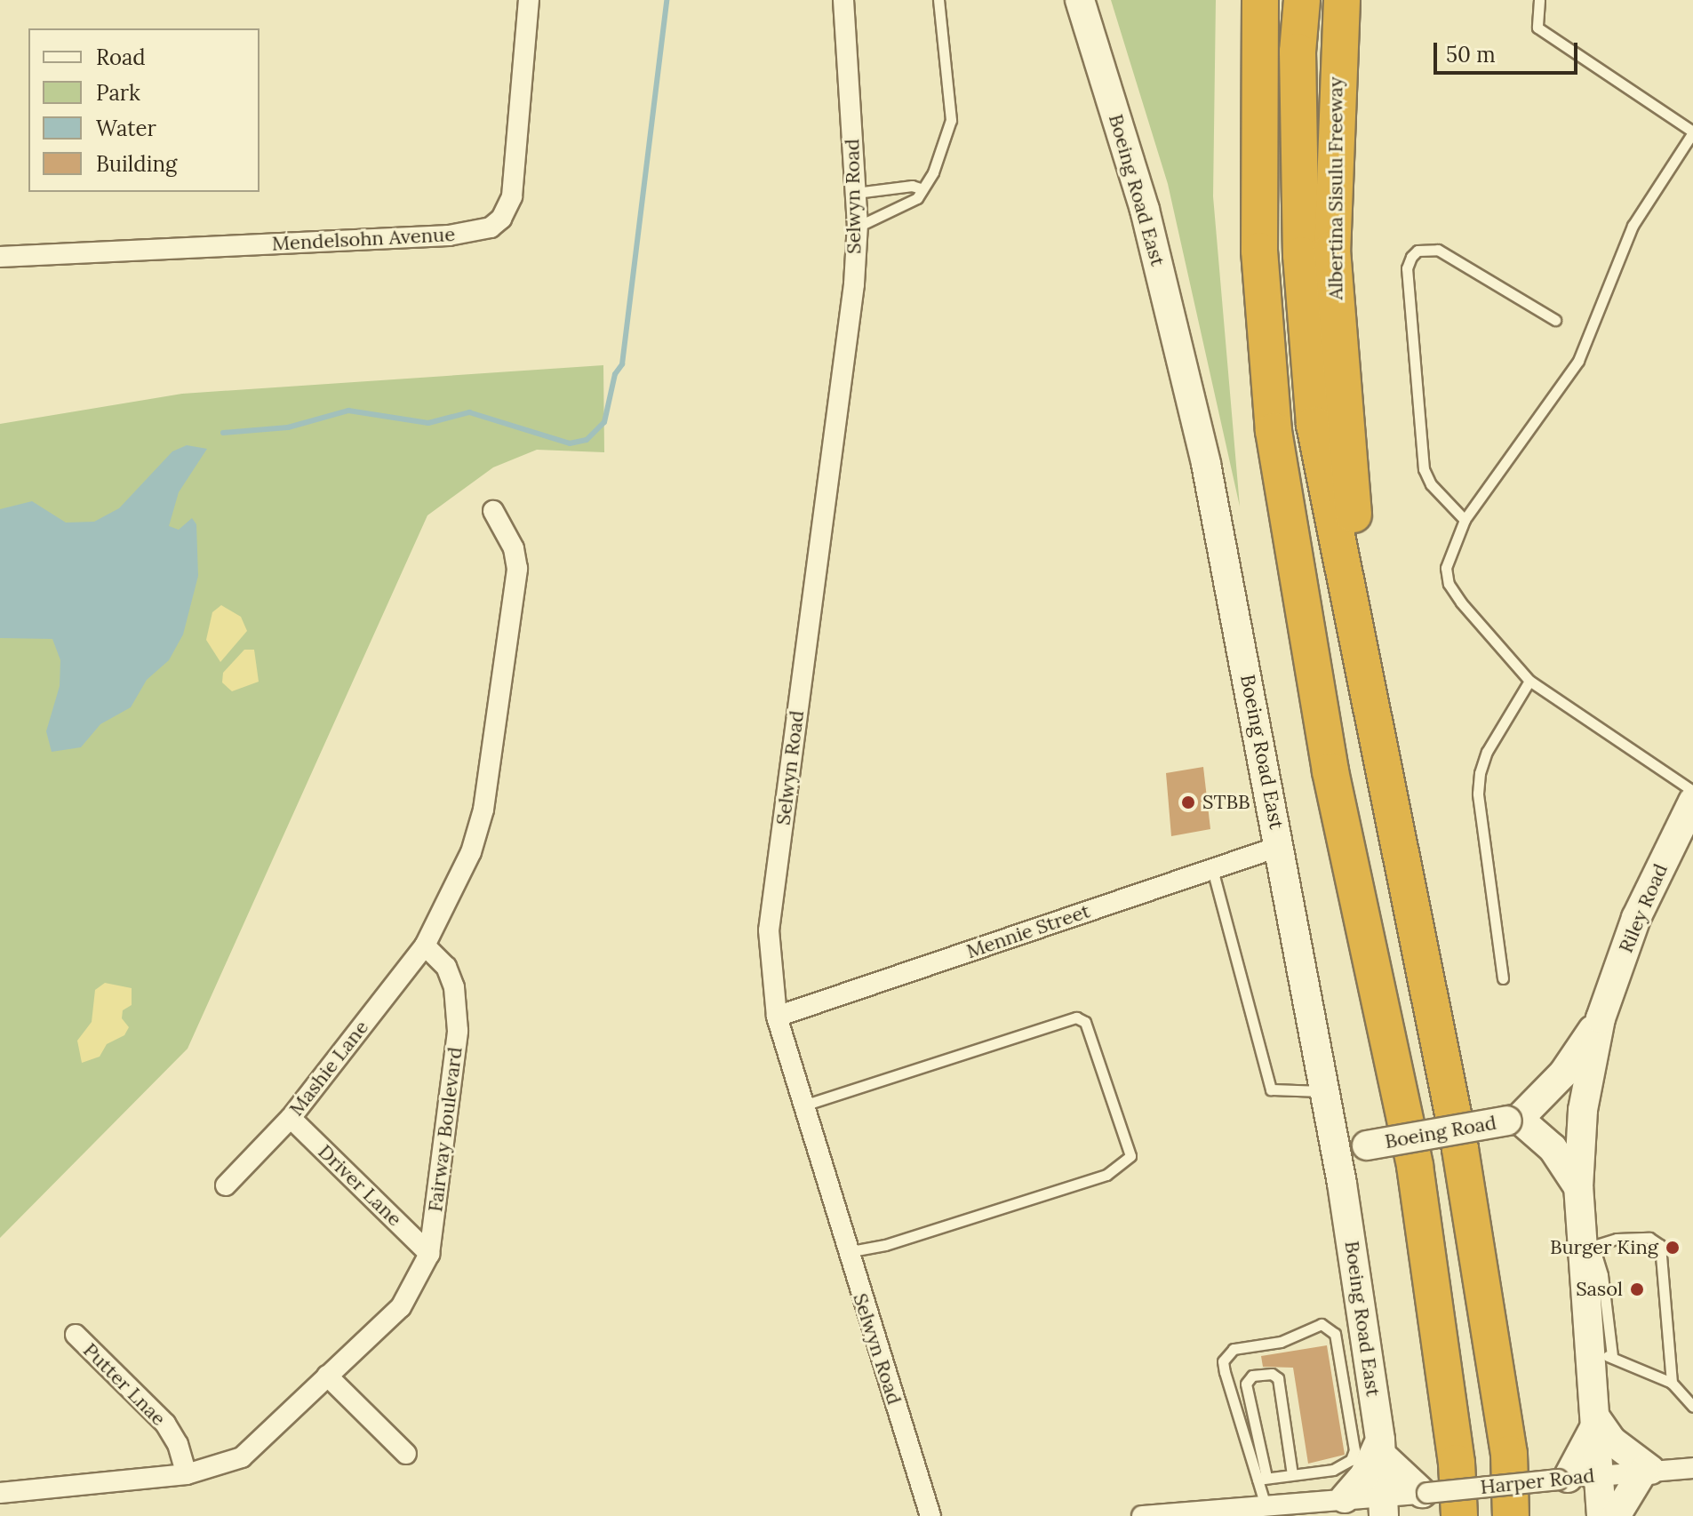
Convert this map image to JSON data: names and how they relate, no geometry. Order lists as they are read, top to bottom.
{
  "streets": {
    "highway": ["Albertina Sisulu Freeway"],
    "main road": ["Boeing Road East", "Riley Road", "Boeing Road"],
    "street": [
      "Selwyn Road",
      "Mendelsohn Avenue",
      "Mennie Street",
      "Mashie Lane",
      "Fairway Boulevard",
      "Driver Lane",
      "Putter Lnae",
      "Harper Road"
    ]
  },
  "crossings": [
    ["Boeing Road East", "Mennie Street"],
    ["Boeing Road East", "Boeing Road"],
    ["Selwyn Road", "Mennie Street"],
    ["Riley Road", "Boeing Road"],
    ["Mashie Lane", "Fairway Boulevard"],
    ["Mashie Lane", "Driver Lane"],
    ["Fairway Boulevard", "Driver Lane"],
    ["Fairway Boulevard", "Putter Lnae"]
  ],
  "places": ["STBB", "Burger King", "Sasol"],
  "legend": [
    "Road",
    "Park",
    "Water",
    "Building"
  ],
  "scale_bar": "50 m"
}
